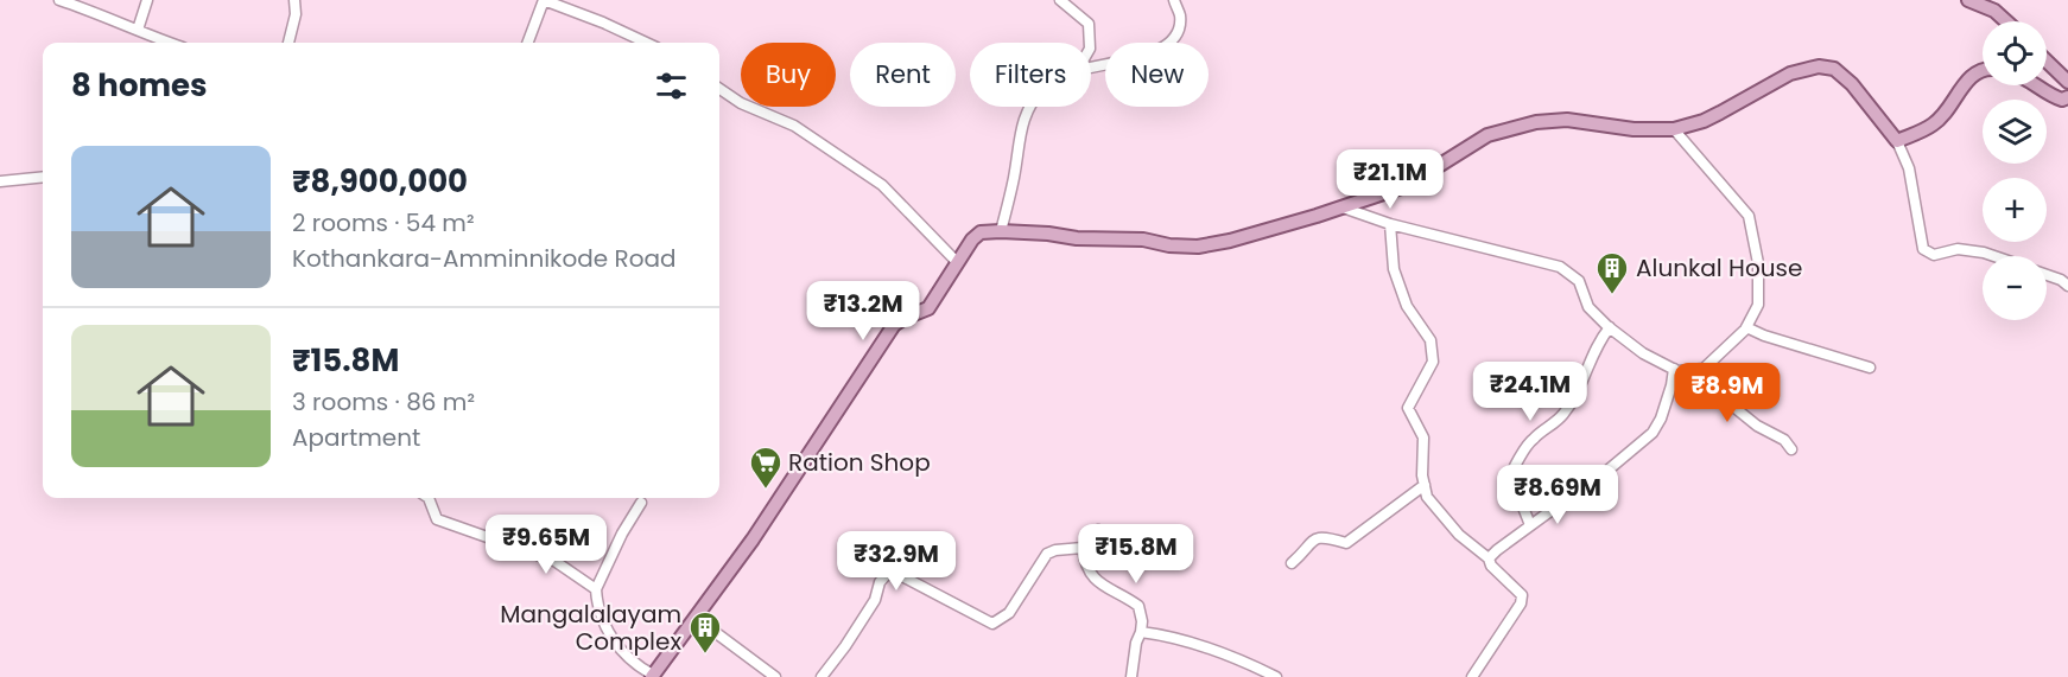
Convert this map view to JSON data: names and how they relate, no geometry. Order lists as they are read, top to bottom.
{
  "places": {
    "building": ["Alunkal House", "Mangalalayam Complex"],
    "supermarket": ["Ration Shop"]
  },
  "page": {
    "map_buttons": ["+", "−"],
    "chip": [
      "Buy",
      "Rent",
      "Filters",
      "New"
    ],
    "heading": "8 homes",
    "list": [
      {
        "name": "₹8,900,000",
        "note": "2 rooms · 54 m² · Kothankara-Amminnikode Road"
      },
      {
        "name": "₹15.8M",
        "note": "3 rooms · 86 m² · Apartment"
      }
    ],
    "price": [
      "₹21.1M",
      "₹13.2M",
      "₹24.1M",
      "₹8.9M",
      "₹8.69M",
      "₹9.65M",
      "₹15.8M",
      "₹32.9M"
    ]
  }
}
